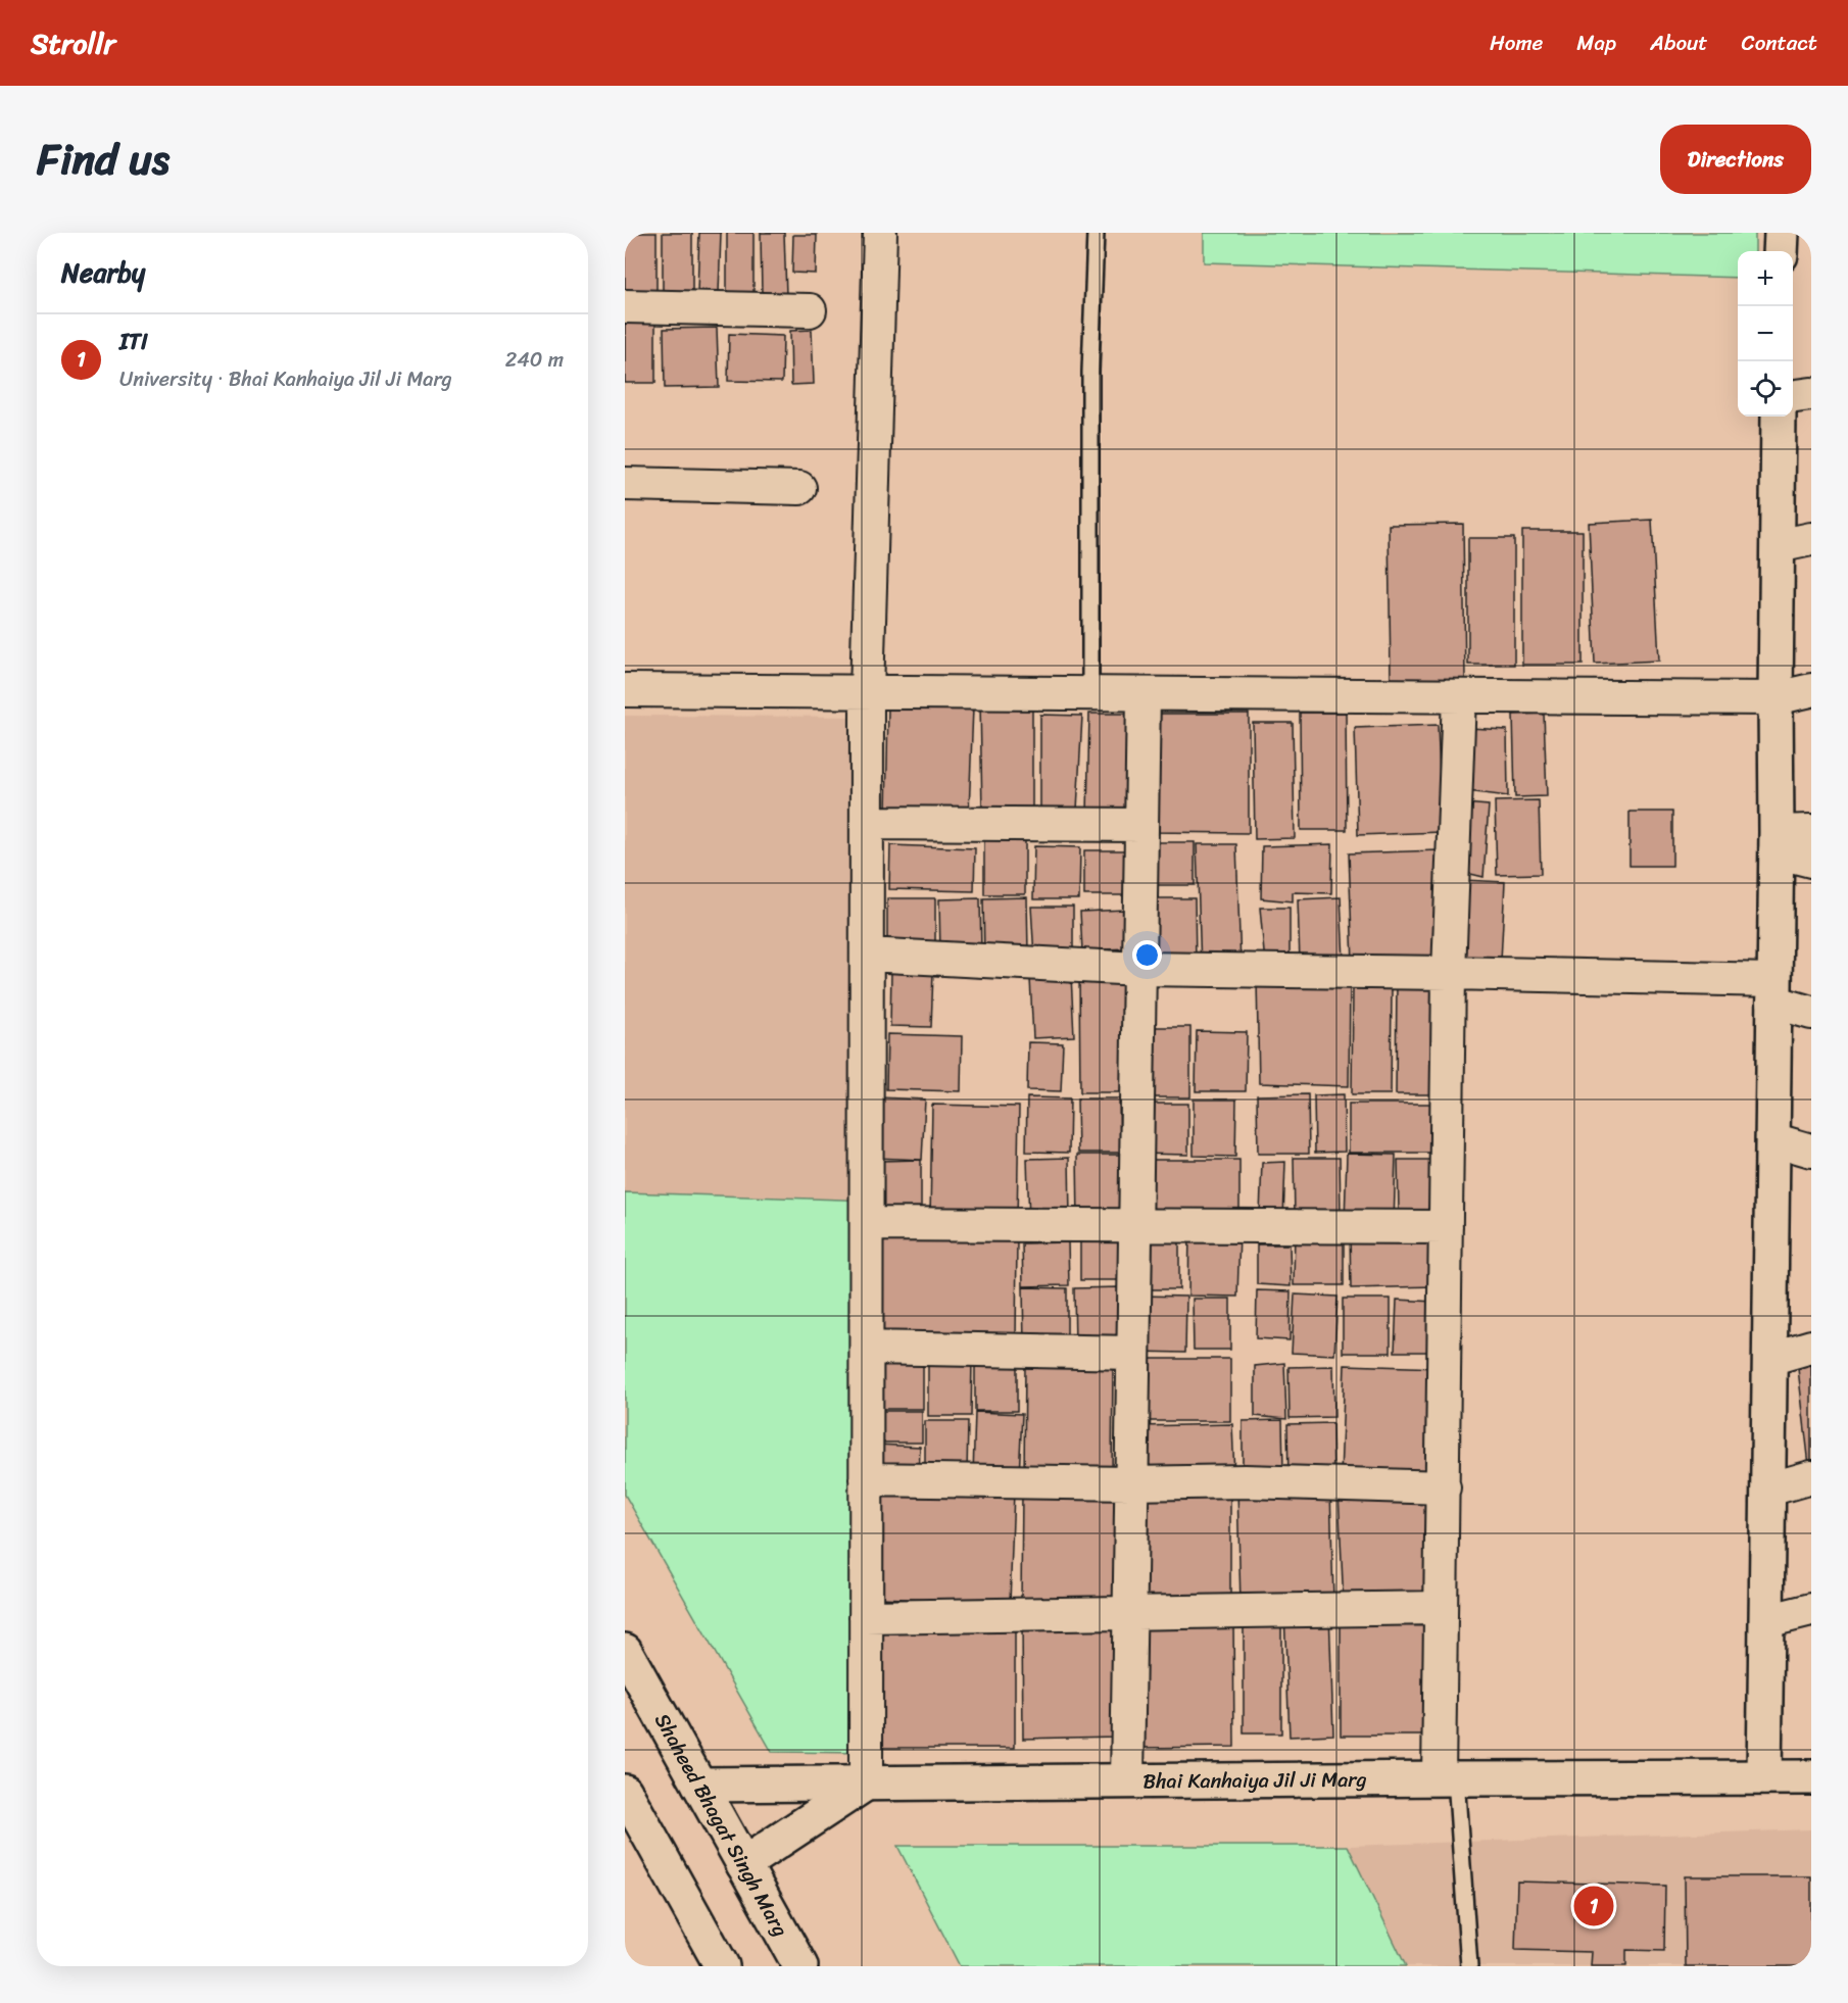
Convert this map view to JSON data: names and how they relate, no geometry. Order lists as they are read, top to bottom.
{
  "streets": {
    "street": ["Bhai Kanhaiya Jil Ji Marg", "Shaheed Bhagat Singh Marg"]
  },
  "crossings": [
    ["Bhai Kanhaiya Jil Ji Marg", "Shaheed Bhagat Singh Marg"]
  ],
  "page": {
    "header": "Strollr",
    "nav": [
      "Home",
      "Map",
      "About",
      "Contact"
    ],
    "title": "Find us",
    "buttons": "Directions",
    "heading": "Nearby",
    "map_buttons": ["+", "−"],
    "list": [
      {
        "mark": "1",
        "name": "ITI",
        "note": "University · Bhai Kanhaiya Jil Ji Marg",
        "value": "240 m"
      }
    ],
    "pins": "1"
  }
}
